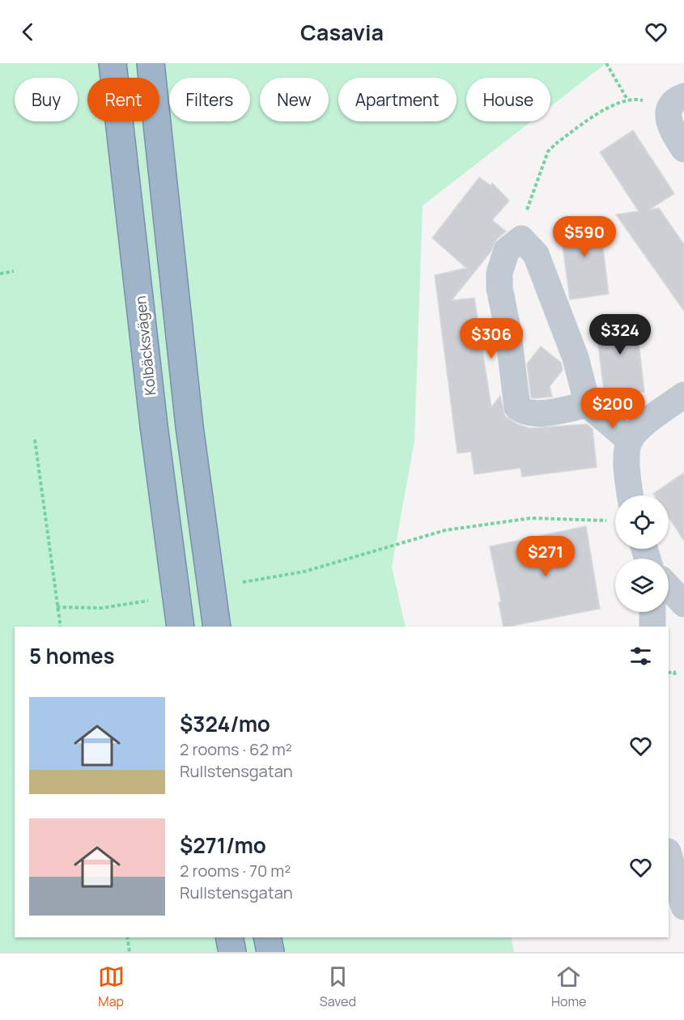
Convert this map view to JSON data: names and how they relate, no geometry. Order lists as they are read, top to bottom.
{
  "streets": {
    "highway": ["Kolbäcksvägen"]
  },
  "page": {
    "header": "Casavia",
    "chip": [
      "Buy",
      "Rent",
      "Filters",
      "New",
      "Apartment",
      "House"
    ],
    "price": [
      "$590",
      "$324",
      "$306",
      "$200",
      "$271"
    ],
    "heading": "5 homes",
    "list": [
      {
        "name": "$324/mo",
        "note": "2 rooms · 62 m² · Rullstensgatan"
      },
      {
        "name": "$271/mo",
        "note": "2 rooms · 70 m² · Rullstensgatan"
      }
    ],
    "tabs": ["Map", "Saved", "Home"]
  }
}
